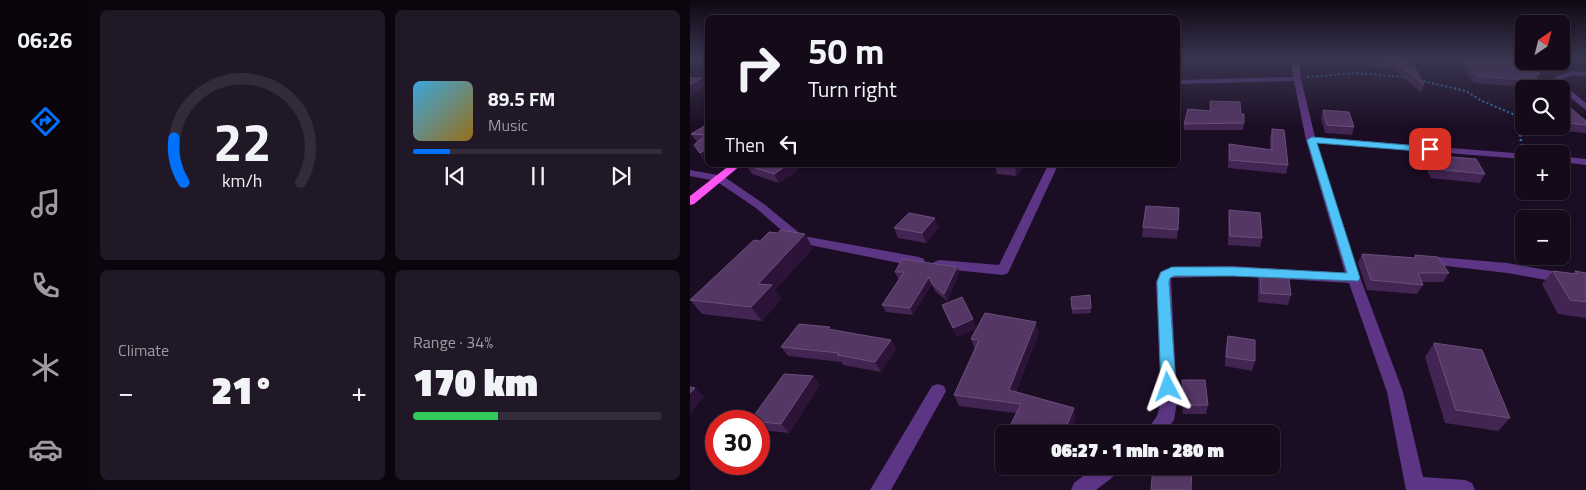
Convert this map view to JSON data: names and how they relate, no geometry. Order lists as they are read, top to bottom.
{
  "north": "top right",
  "page": {
    "tabs": "06:26",
    "map_buttons": ["+", "−"],
    "turn": ["50 m", "Turn right"],
    "song": ["89.5 FM", "Music"],
    "then": "Then",
    "tile": [
      "Climate",
      ["Range · 34%", "170 km"]
    ],
    "heat": ["−", "21°", "+"],
    "limit": "30",
    "trip": "06:27 · 1 min · 280 m",
    "gauge": ["22", "km/h"]
  }
}
